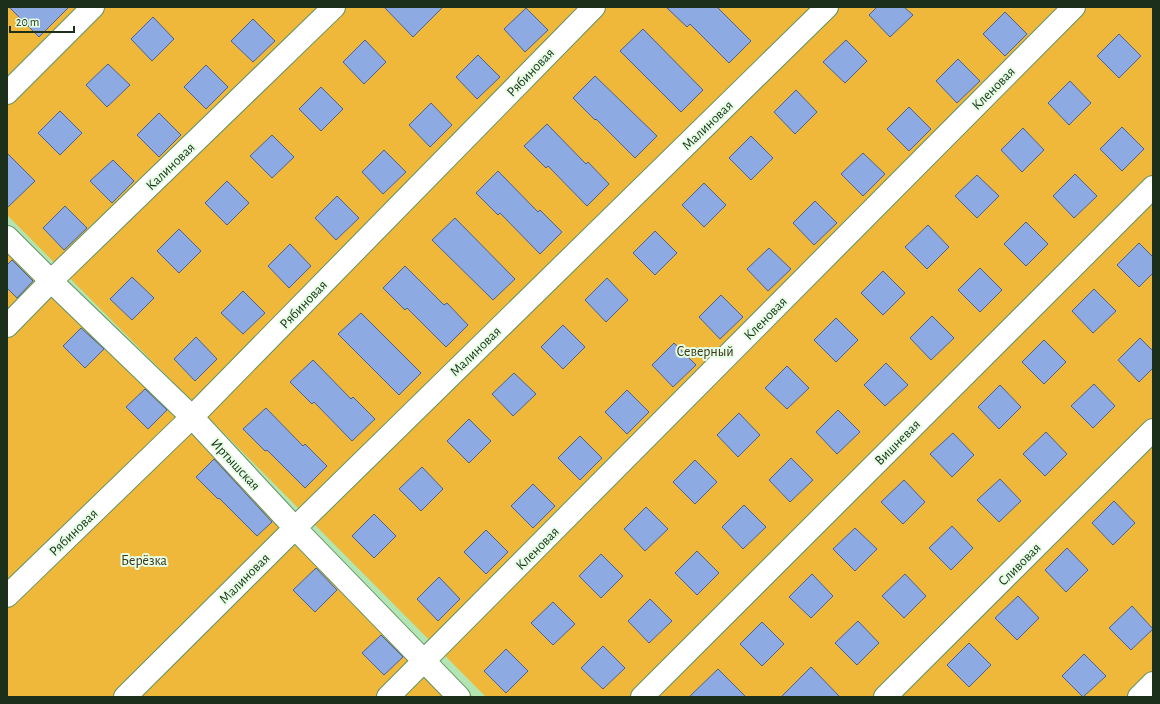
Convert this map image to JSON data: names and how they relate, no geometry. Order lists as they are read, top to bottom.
{
  "streets": {
    "street": [
      "Рябиновая",
      "Кленовая",
      "Малиновая",
      "Калиновая",
      "Вишневая",
      "Иртышская",
      "Сливовая"
    ]
  },
  "crossings": [
    ["Рябиновая", "Иртышская"],
    ["Кленовая", "Иртышская"],
    ["Малиновая", "Иртышская"],
    ["Калиновая", "Иртышская"]
  ],
  "parks": ["Северный", "Берёзка"],
  "scale_bar": "20 m"
}
